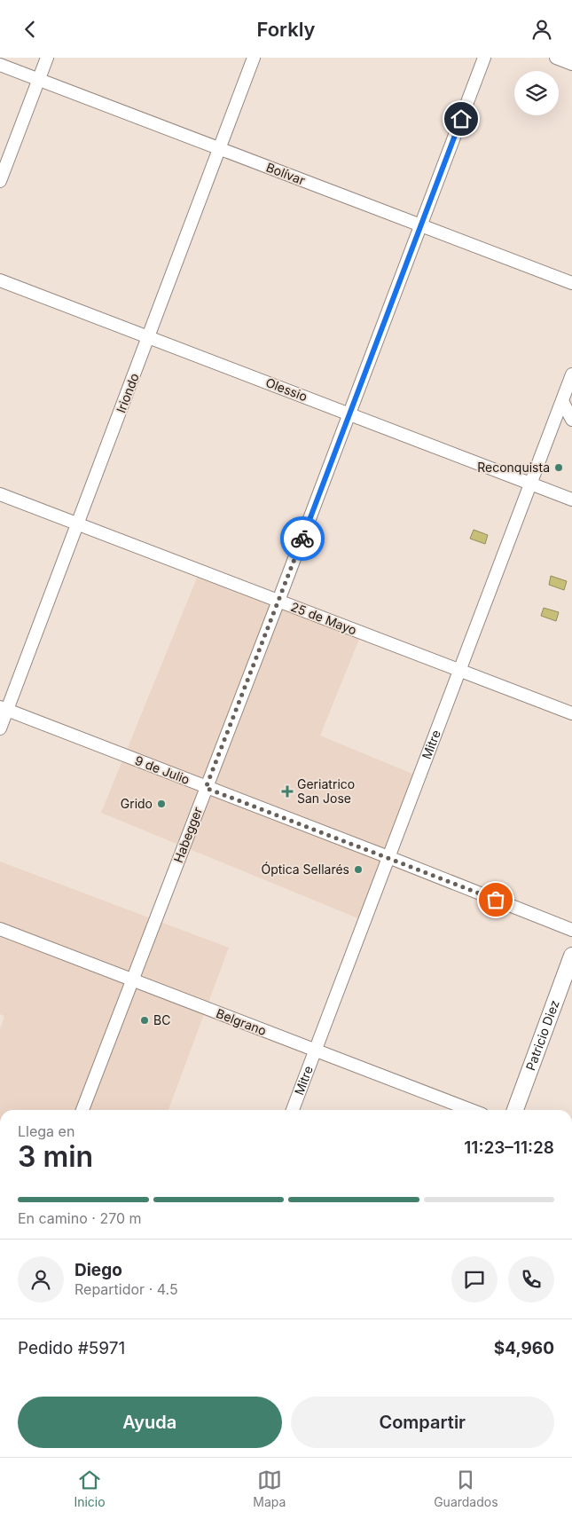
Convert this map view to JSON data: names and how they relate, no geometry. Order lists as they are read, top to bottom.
{
  "streets": {
    "main road": ["Patricio Diez"],
    "street": [
      "Bolívar",
      "Olessio",
      "Iriondo",
      "25 de Mayo",
      "Mitre",
      "9 de Julio",
      "Habegger",
      "Belgrano"
    ]
  },
  "crossings": [
    ["Bolívar", "Iriondo"],
    ["Bolívar", "Habegger"],
    ["Olessio", "Iriondo"],
    ["Olessio", "Mitre"],
    ["Olessio", "Habegger"],
    ["Iriondo", "25 de Mayo"],
    ["Iriondo", "9 de Julio"],
    ["25 de Mayo", "Mitre"],
    ["25 de Mayo", "Habegger"],
    ["Mitre", "9 de Julio"],
    ["Mitre", "Belgrano"],
    ["9 de Julio", "Habegger"],
    ["Habegger", "Belgrano"]
  ],
  "places": {
    "other": [
      "Reconquista",
      "Grido",
      "Óptica Sellarés",
      "BC"
    ],
    "health": ["Geriatrico San Jose"]
  },
  "page": {
    "header": "Forkly",
    "heading": ["3 min", "Llega en", "11:23–11:28"],
    "panel": [
      "Diego",
      "Repartidor · 4.5",
      "Pedido #5971",
      "$4,960"
    ],
    "bar": "En camino · 270 m",
    "buttons": ["Ayuda", "Compartir"],
    "tabs": ["Inicio", "Mapa", "Guardados"]
  }
}
